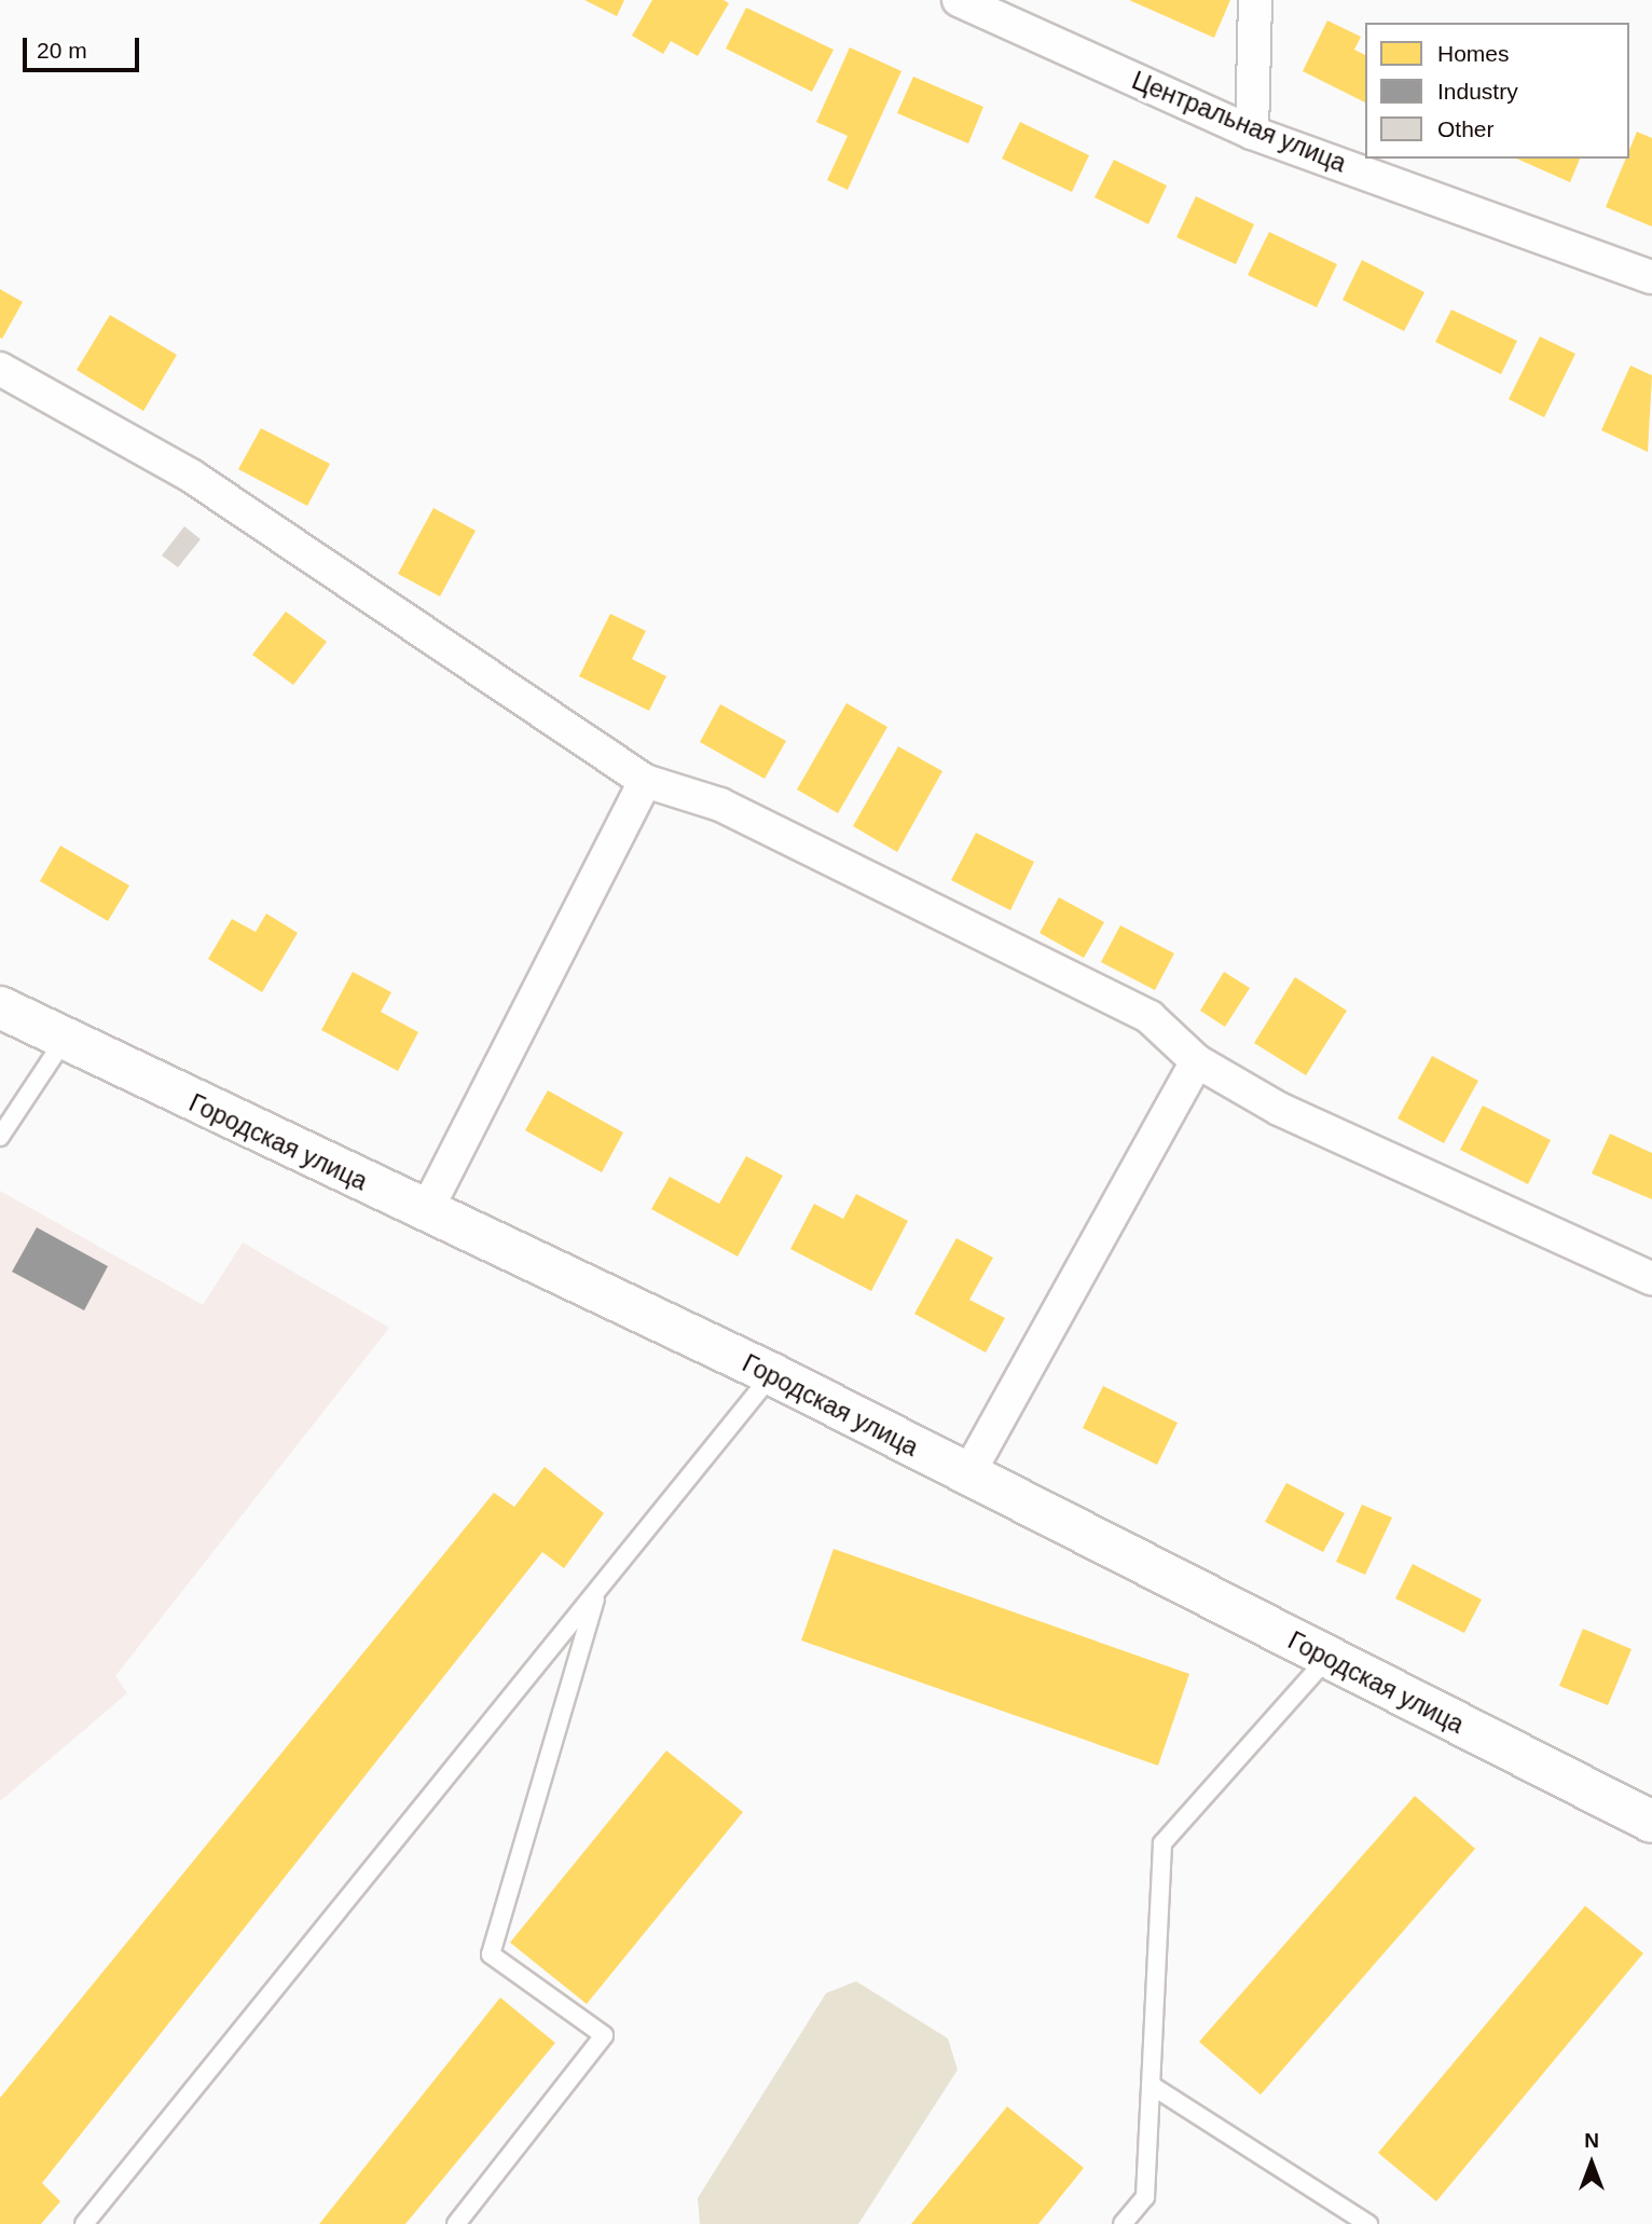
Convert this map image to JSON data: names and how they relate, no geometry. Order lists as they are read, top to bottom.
{
  "streets": {
    "street": ["Центральная улица", "Городская улица"]
  },
  "legend": ["Homes", "Industry", "Other"],
  "scale_bar": "20 m",
  "north": "top"
}
